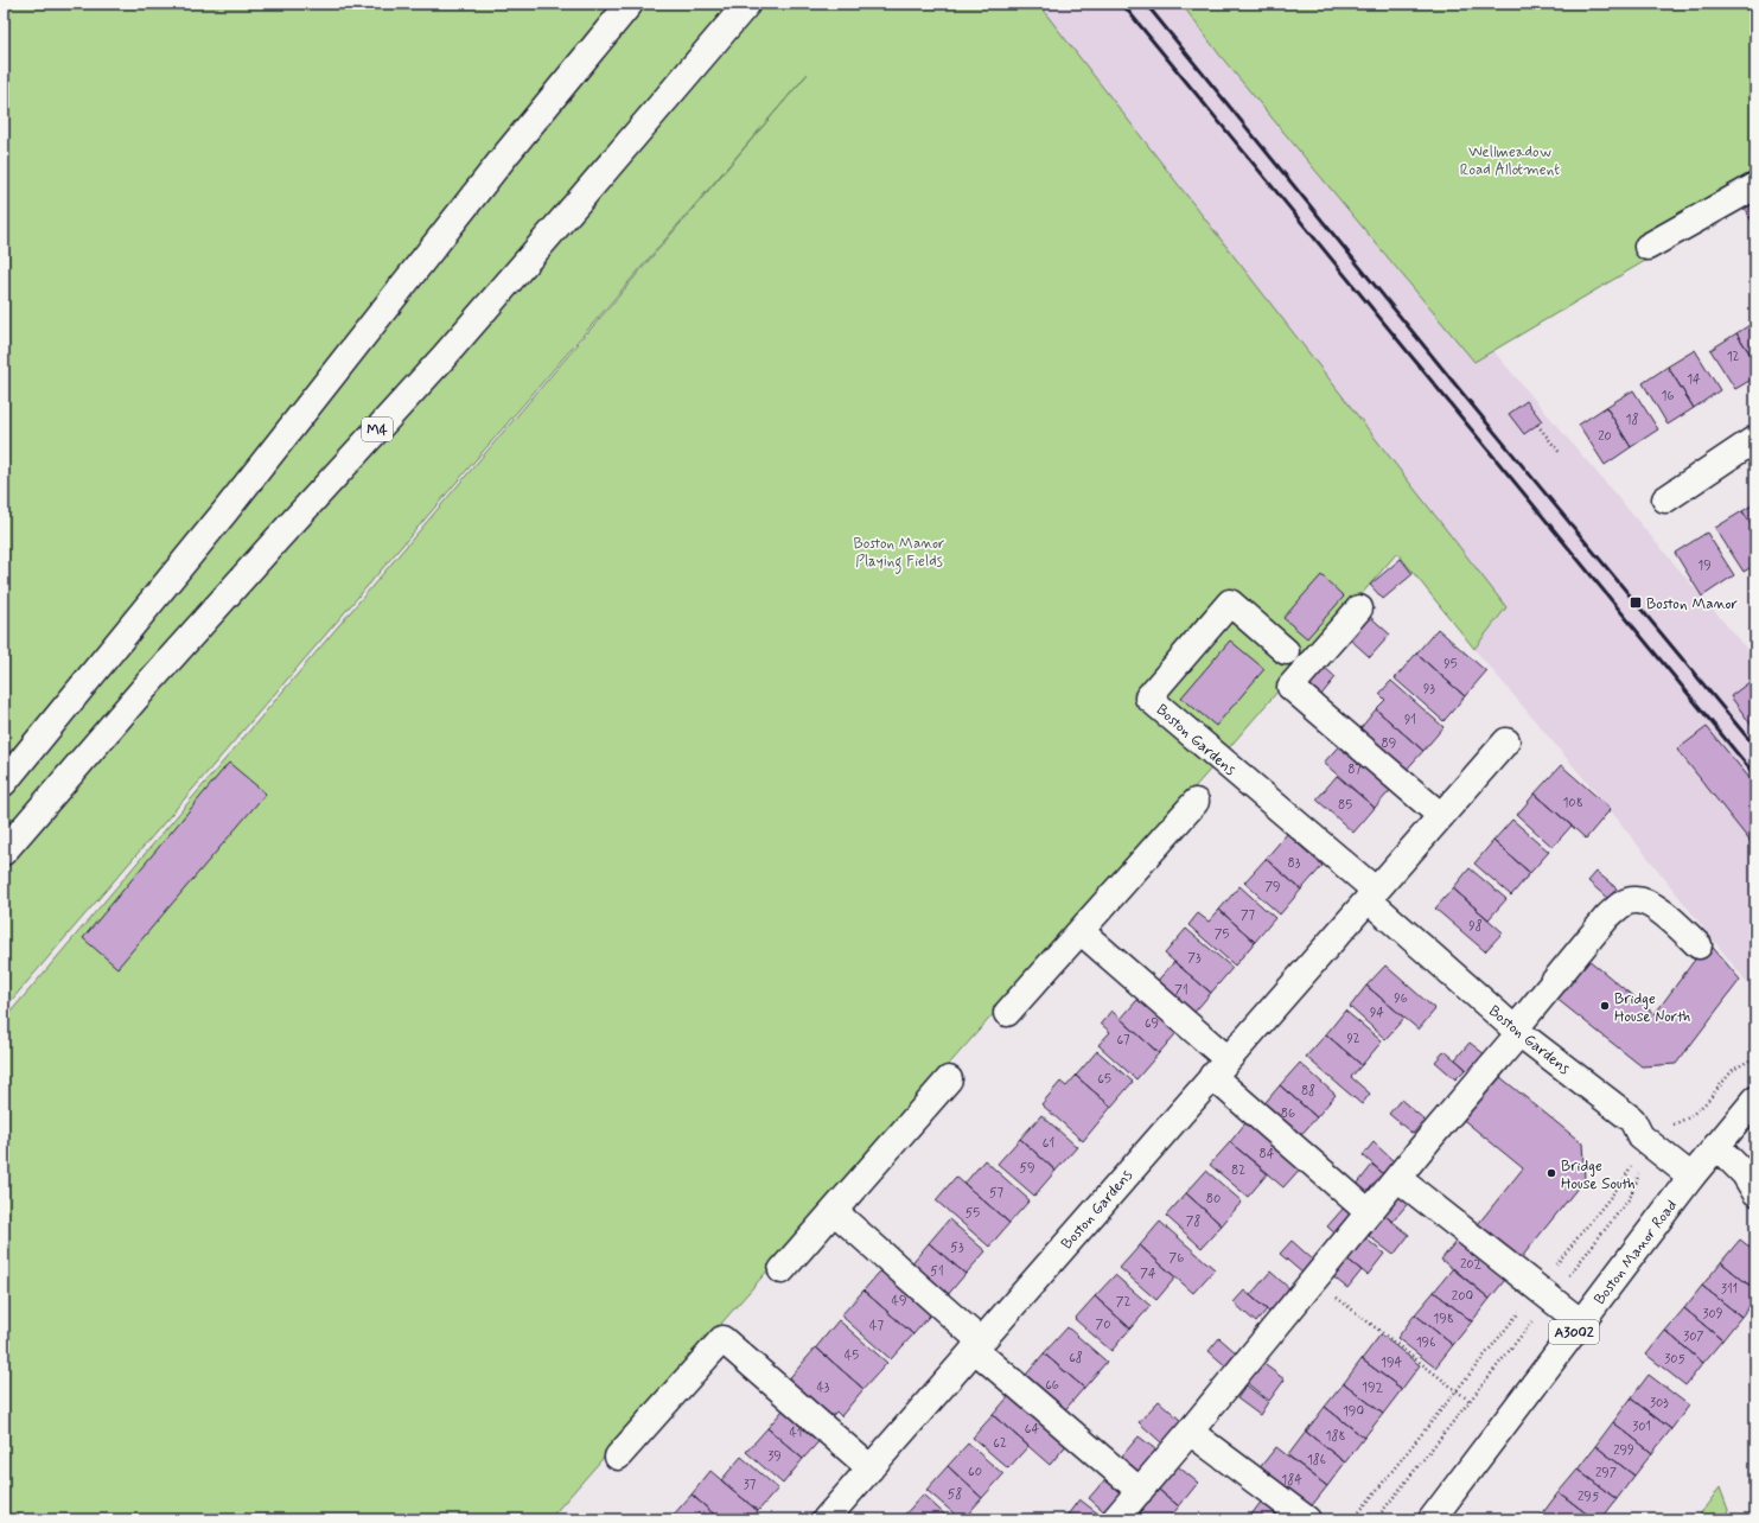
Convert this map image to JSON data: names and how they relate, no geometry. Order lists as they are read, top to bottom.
{
  "streets": {
    "main road": [
      "M4",
      "Boston Gardens",
      "Boston Manor Road",
      "A3002"
    ]
  },
  "crossings": [
    ["Boston Gardens", "Boston Manor Road"]
  ],
  "parks": ["Wellmeadow Road Allotment", "Boston Manor Playing Fields"],
  "places": {
    "transit": ["Boston Manor"],
    "other": ["Bridge House North", "Bridge House South"]
  },
  "house_numbers": [
    "12",
    "14",
    "16",
    "18",
    "20",
    "19",
    "95",
    "93",
    "91",
    "89",
    "87",
    "108",
    "85",
    "83",
    "79",
    "77",
    "98",
    "75",
    "73",
    "71",
    "96",
    "94",
    "69",
    "92",
    "67",
    "65",
    "88",
    "86",
    "61",
    "84",
    "59",
    "82",
    "57",
    "80",
    "55",
    "78",
    "53",
    "76",
    "202",
    "51",
    "74",
    "311",
    "200",
    "49",
    "72",
    "309",
    "198",
    "70",
    "47",
    "307",
    "196",
    "45",
    "68",
    "305",
    "194",
    "66",
    "43",
    "192",
    "303",
    "190",
    "301",
    "64",
    "41",
    "188",
    "62",
    "299",
    "39",
    "186",
    "60",
    "297",
    "184",
    "37",
    "58",
    "295"
  ]
}
